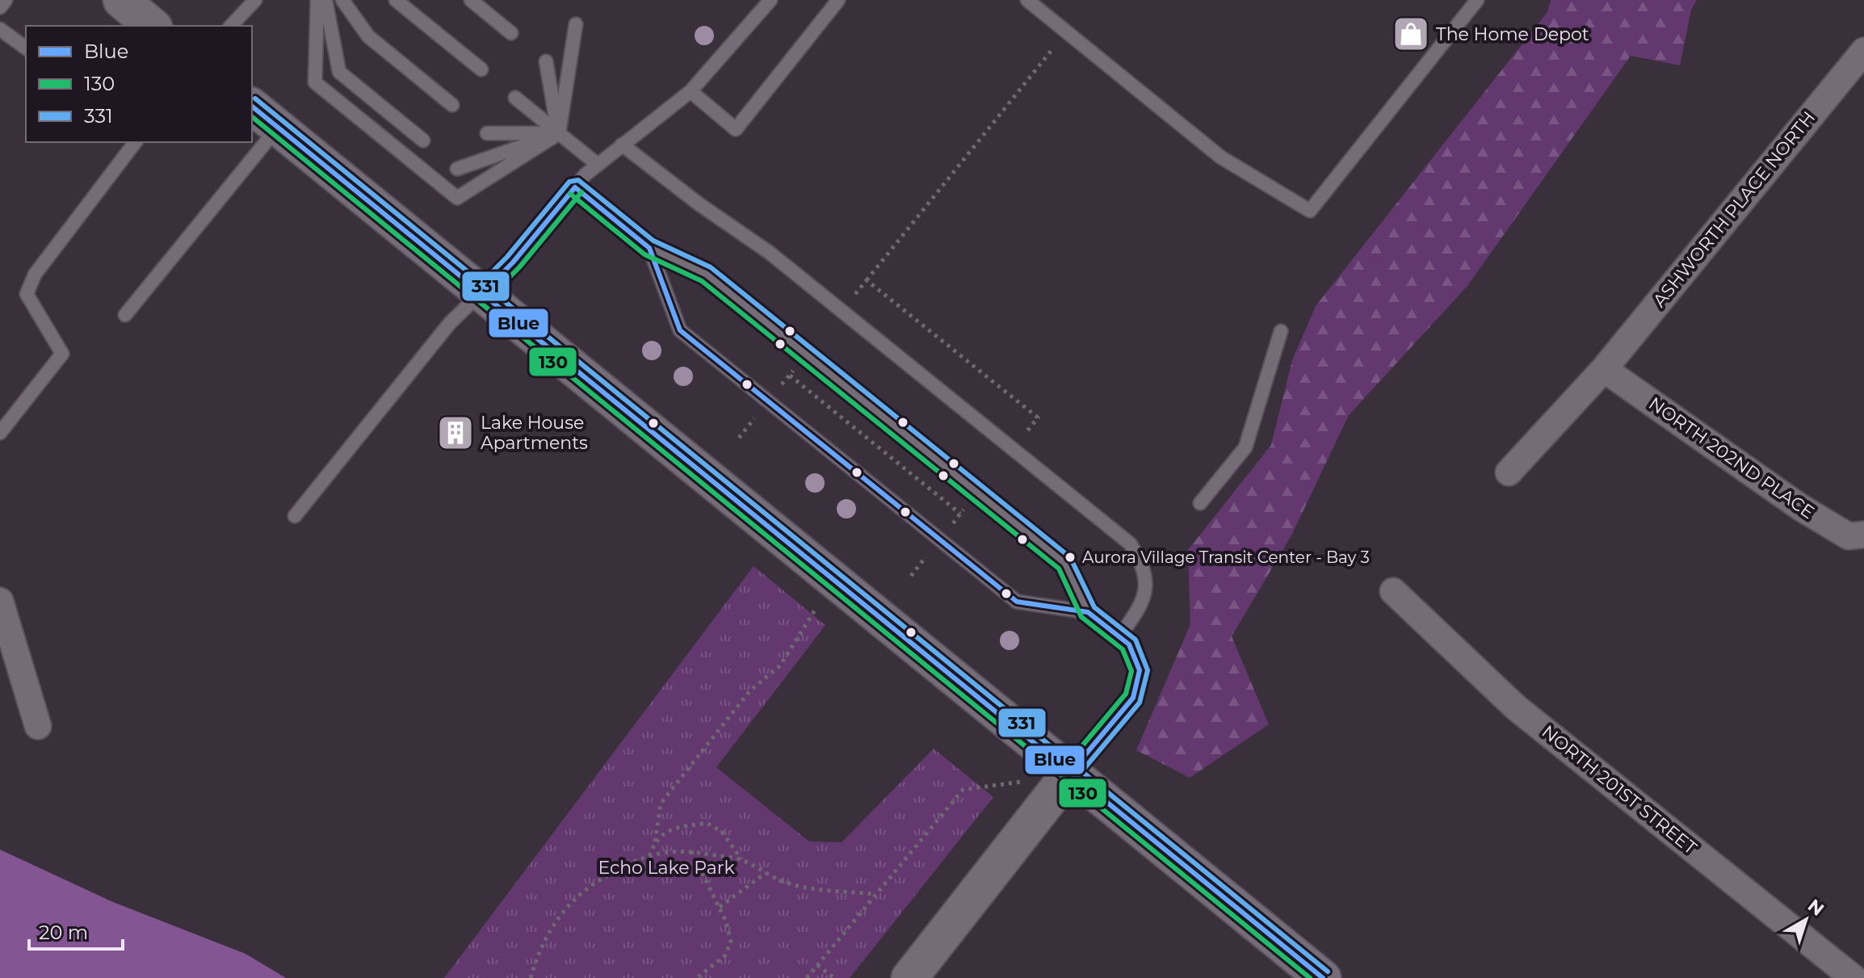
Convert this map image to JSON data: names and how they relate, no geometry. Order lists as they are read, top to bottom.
{
  "streets": {
    "street": ["ASHWORTH PLACE NORTH", "NORTH 202ND PLACE", "NORTH 201ST STREET"]
  },
  "crossings": [
    ["ASHWORTH PLACE NORTH", "NORTH 202ND PLACE"]
  ],
  "parks": ["Echo Lake Park"],
  "places": {
    "shop": ["The Home Depot"],
    "building": ["Lake House Apartments"],
    "other": ["Aurora Village Transit Center - Bay 3"]
  },
  "lines": ["transit line 331", "transit line Blue", "transit line 130"],
  "legend": ["Blue", "130", "331"],
  "scale_bar": "20 m",
  "north": "top right"
}
